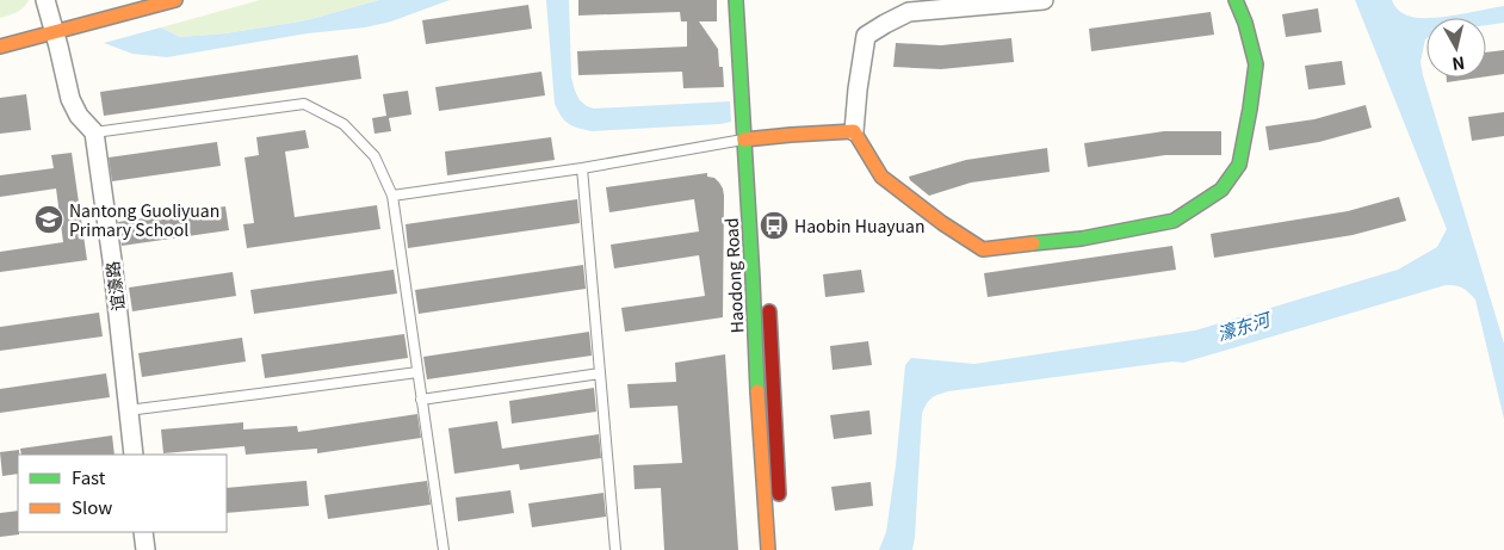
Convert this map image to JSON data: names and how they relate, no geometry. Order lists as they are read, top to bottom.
{
  "streets": {
    "street": ["Haodong Road", "谊濠路"]
  },
  "water": ["濠东河"],
  "places": {
    "school or university": ["Nantong Guoliyuan Primary School"],
    "bus stop": ["Haobin Huayuan"]
  },
  "legend": ["Fast", "Slow"],
  "north": "bottom"
}
